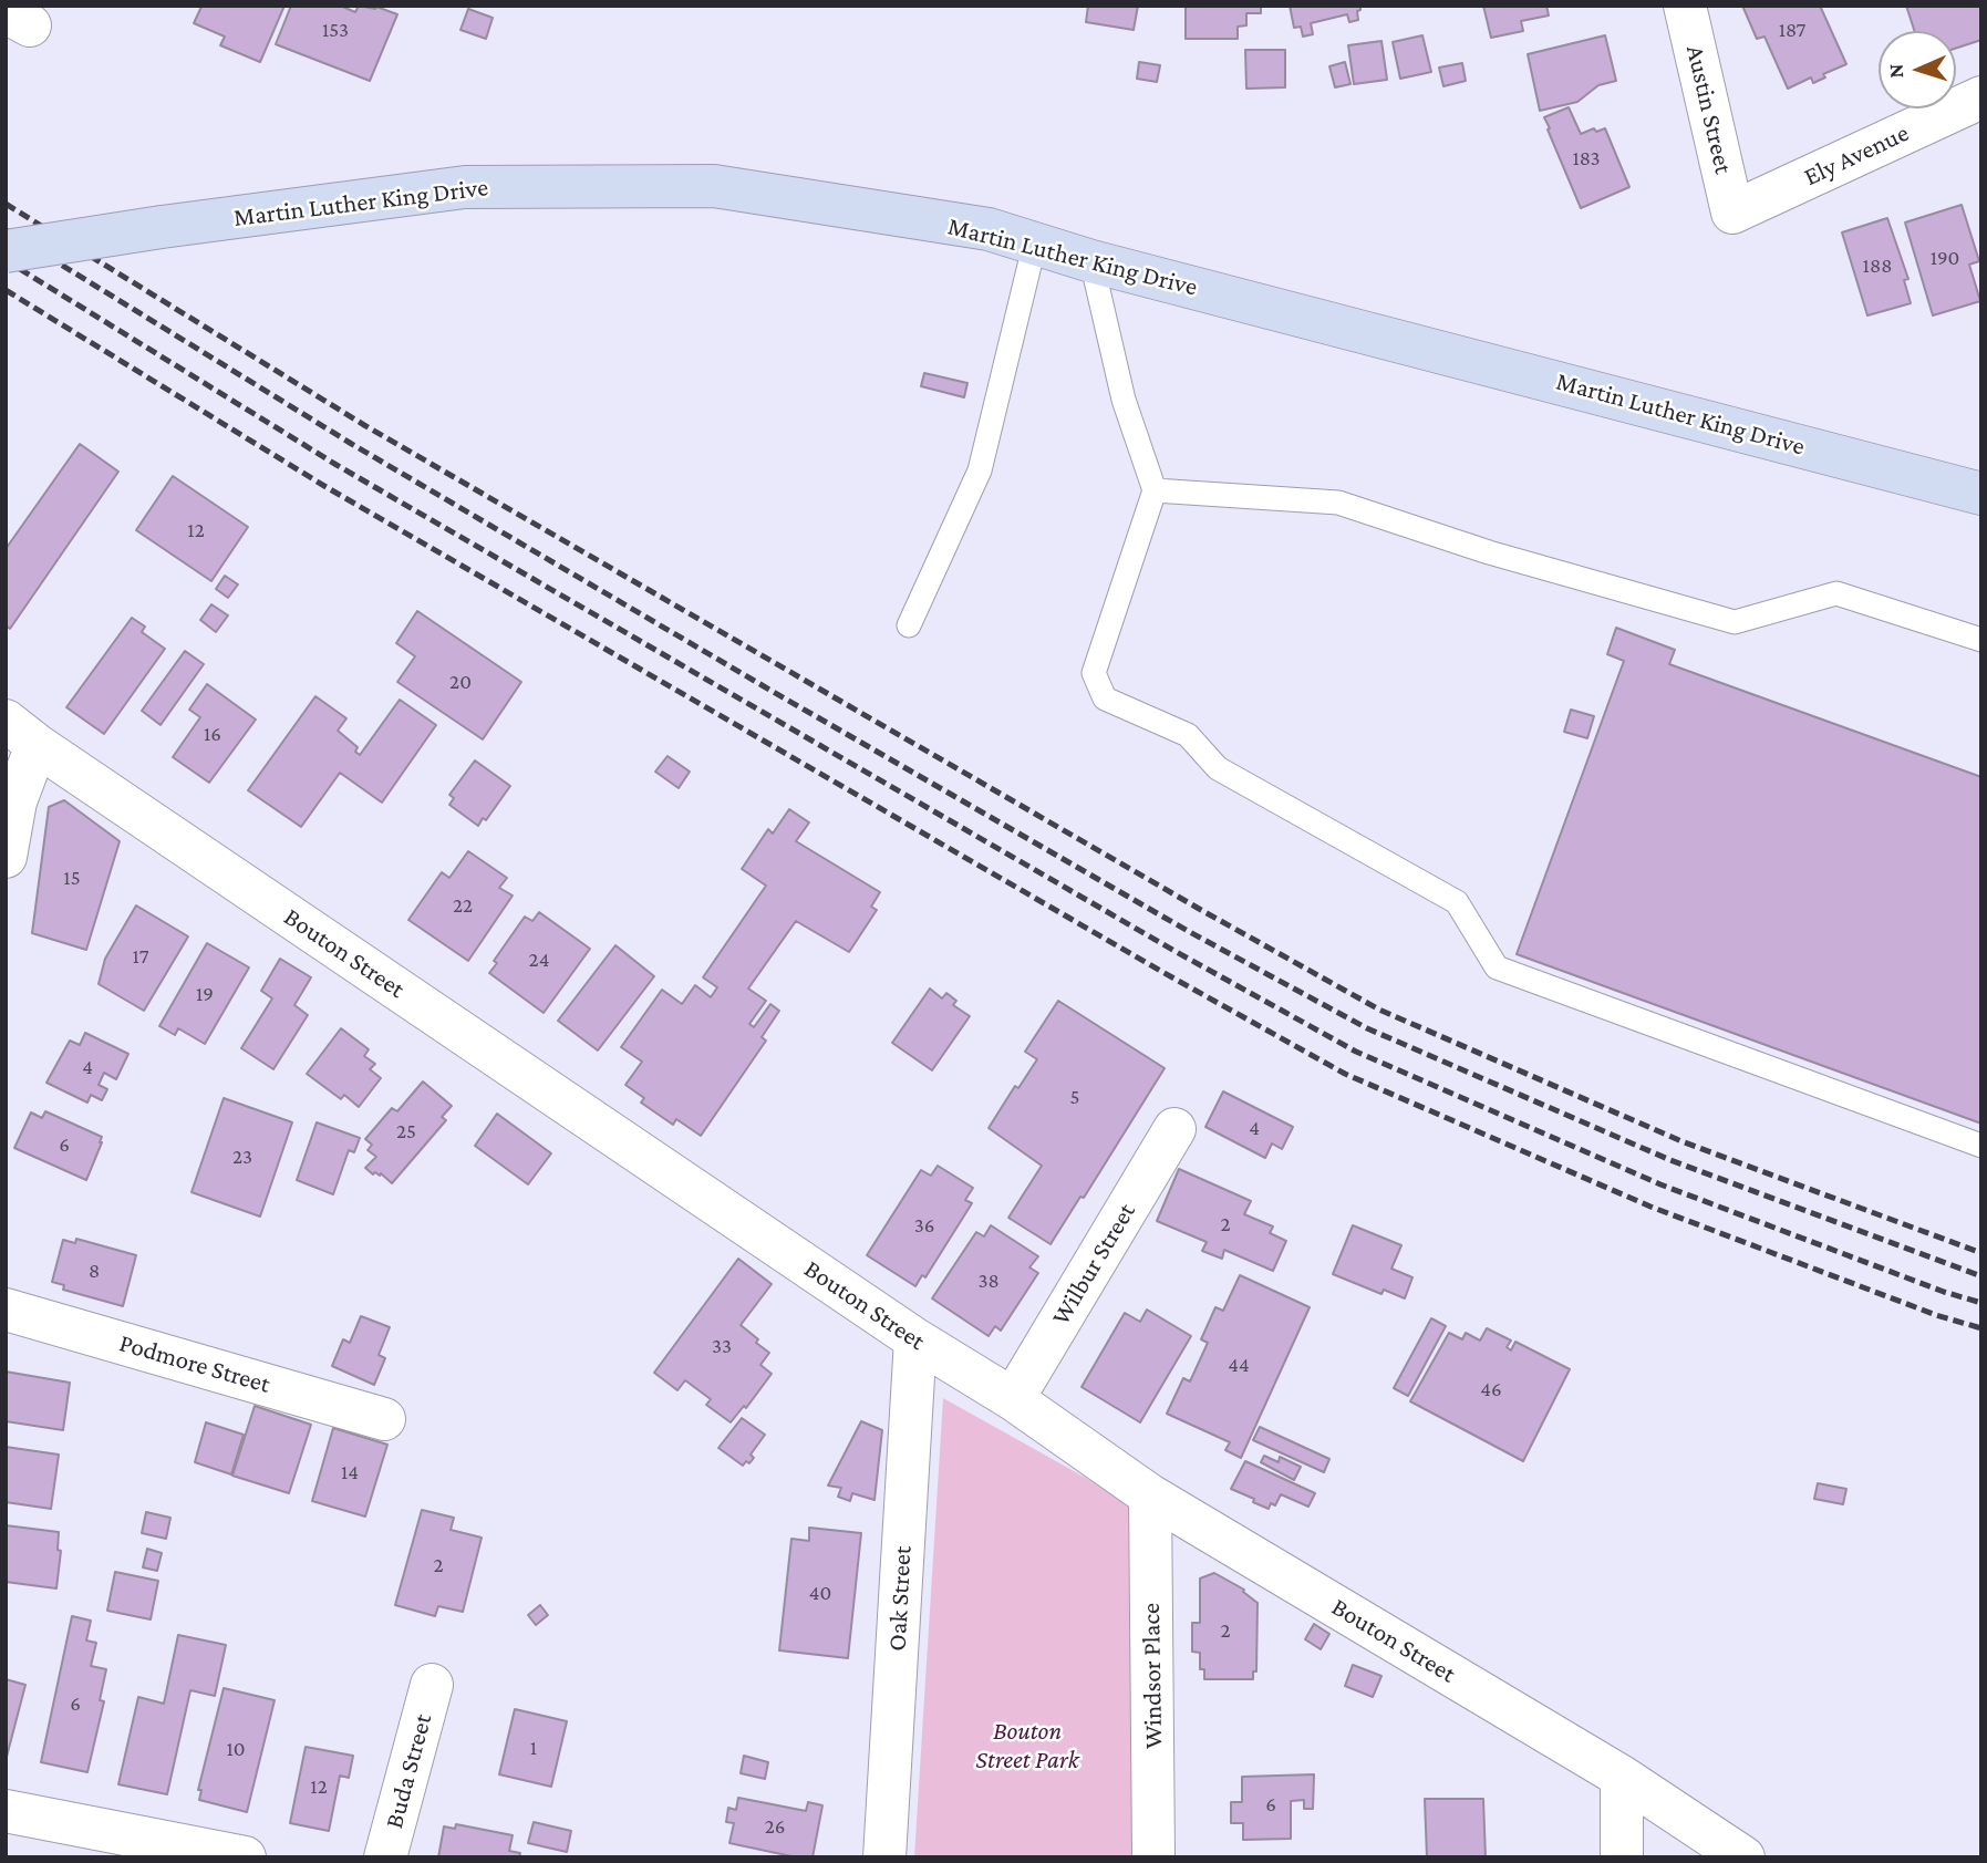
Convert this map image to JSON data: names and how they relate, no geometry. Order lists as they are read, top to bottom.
{
  "streets": {
    "main road": ["Martin Luther King Drive"],
    "street": [
      "Austin Street",
      "Ely Avenue",
      "Bouton Street",
      "Wilbur Street",
      "Podmore Street",
      "Oak Street",
      "Windsor Place",
      "Buda Street"
    ]
  },
  "crossings": [
    ["Austin Street", "Ely Avenue"],
    ["Bouton Street", "Wilbur Street"],
    ["Bouton Street", "Oak Street"],
    ["Bouton Street", "Windsor Place"]
  ],
  "parks": ["Bouton Street Park"],
  "house_numbers": [
    "153",
    "187",
    "183",
    "190",
    "188",
    "12",
    "20",
    "16",
    "15",
    "22",
    "17",
    "24",
    "19",
    "4",
    "5",
    "4",
    "25",
    "6",
    "23",
    "2",
    "36",
    "8",
    "38",
    "33",
    "44",
    "46",
    "14",
    "2",
    "40",
    "2",
    "6",
    "1",
    "10",
    "12",
    "6",
    "26"
  ],
  "north": "left"
}
